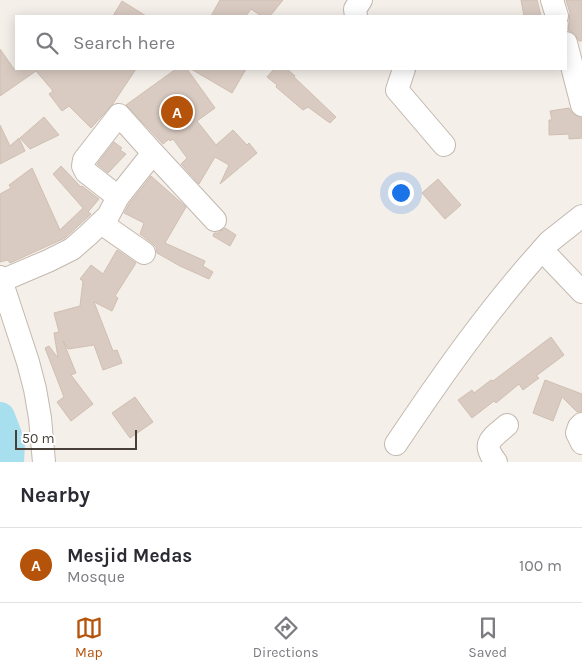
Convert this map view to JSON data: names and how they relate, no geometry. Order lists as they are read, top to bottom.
{
  "scale_bar": "50 m",
  "page": {
    "search": "Search here",
    "pins": "A",
    "scale": "50 m",
    "heading": "Nearby",
    "list": [
      {
        "mark": "A",
        "name": "Mesjid Medas",
        "note": "Mosque",
        "value": "100 m"
      }
    ],
    "nav": ["Map", "Directions", "Saved"]
  }
}
